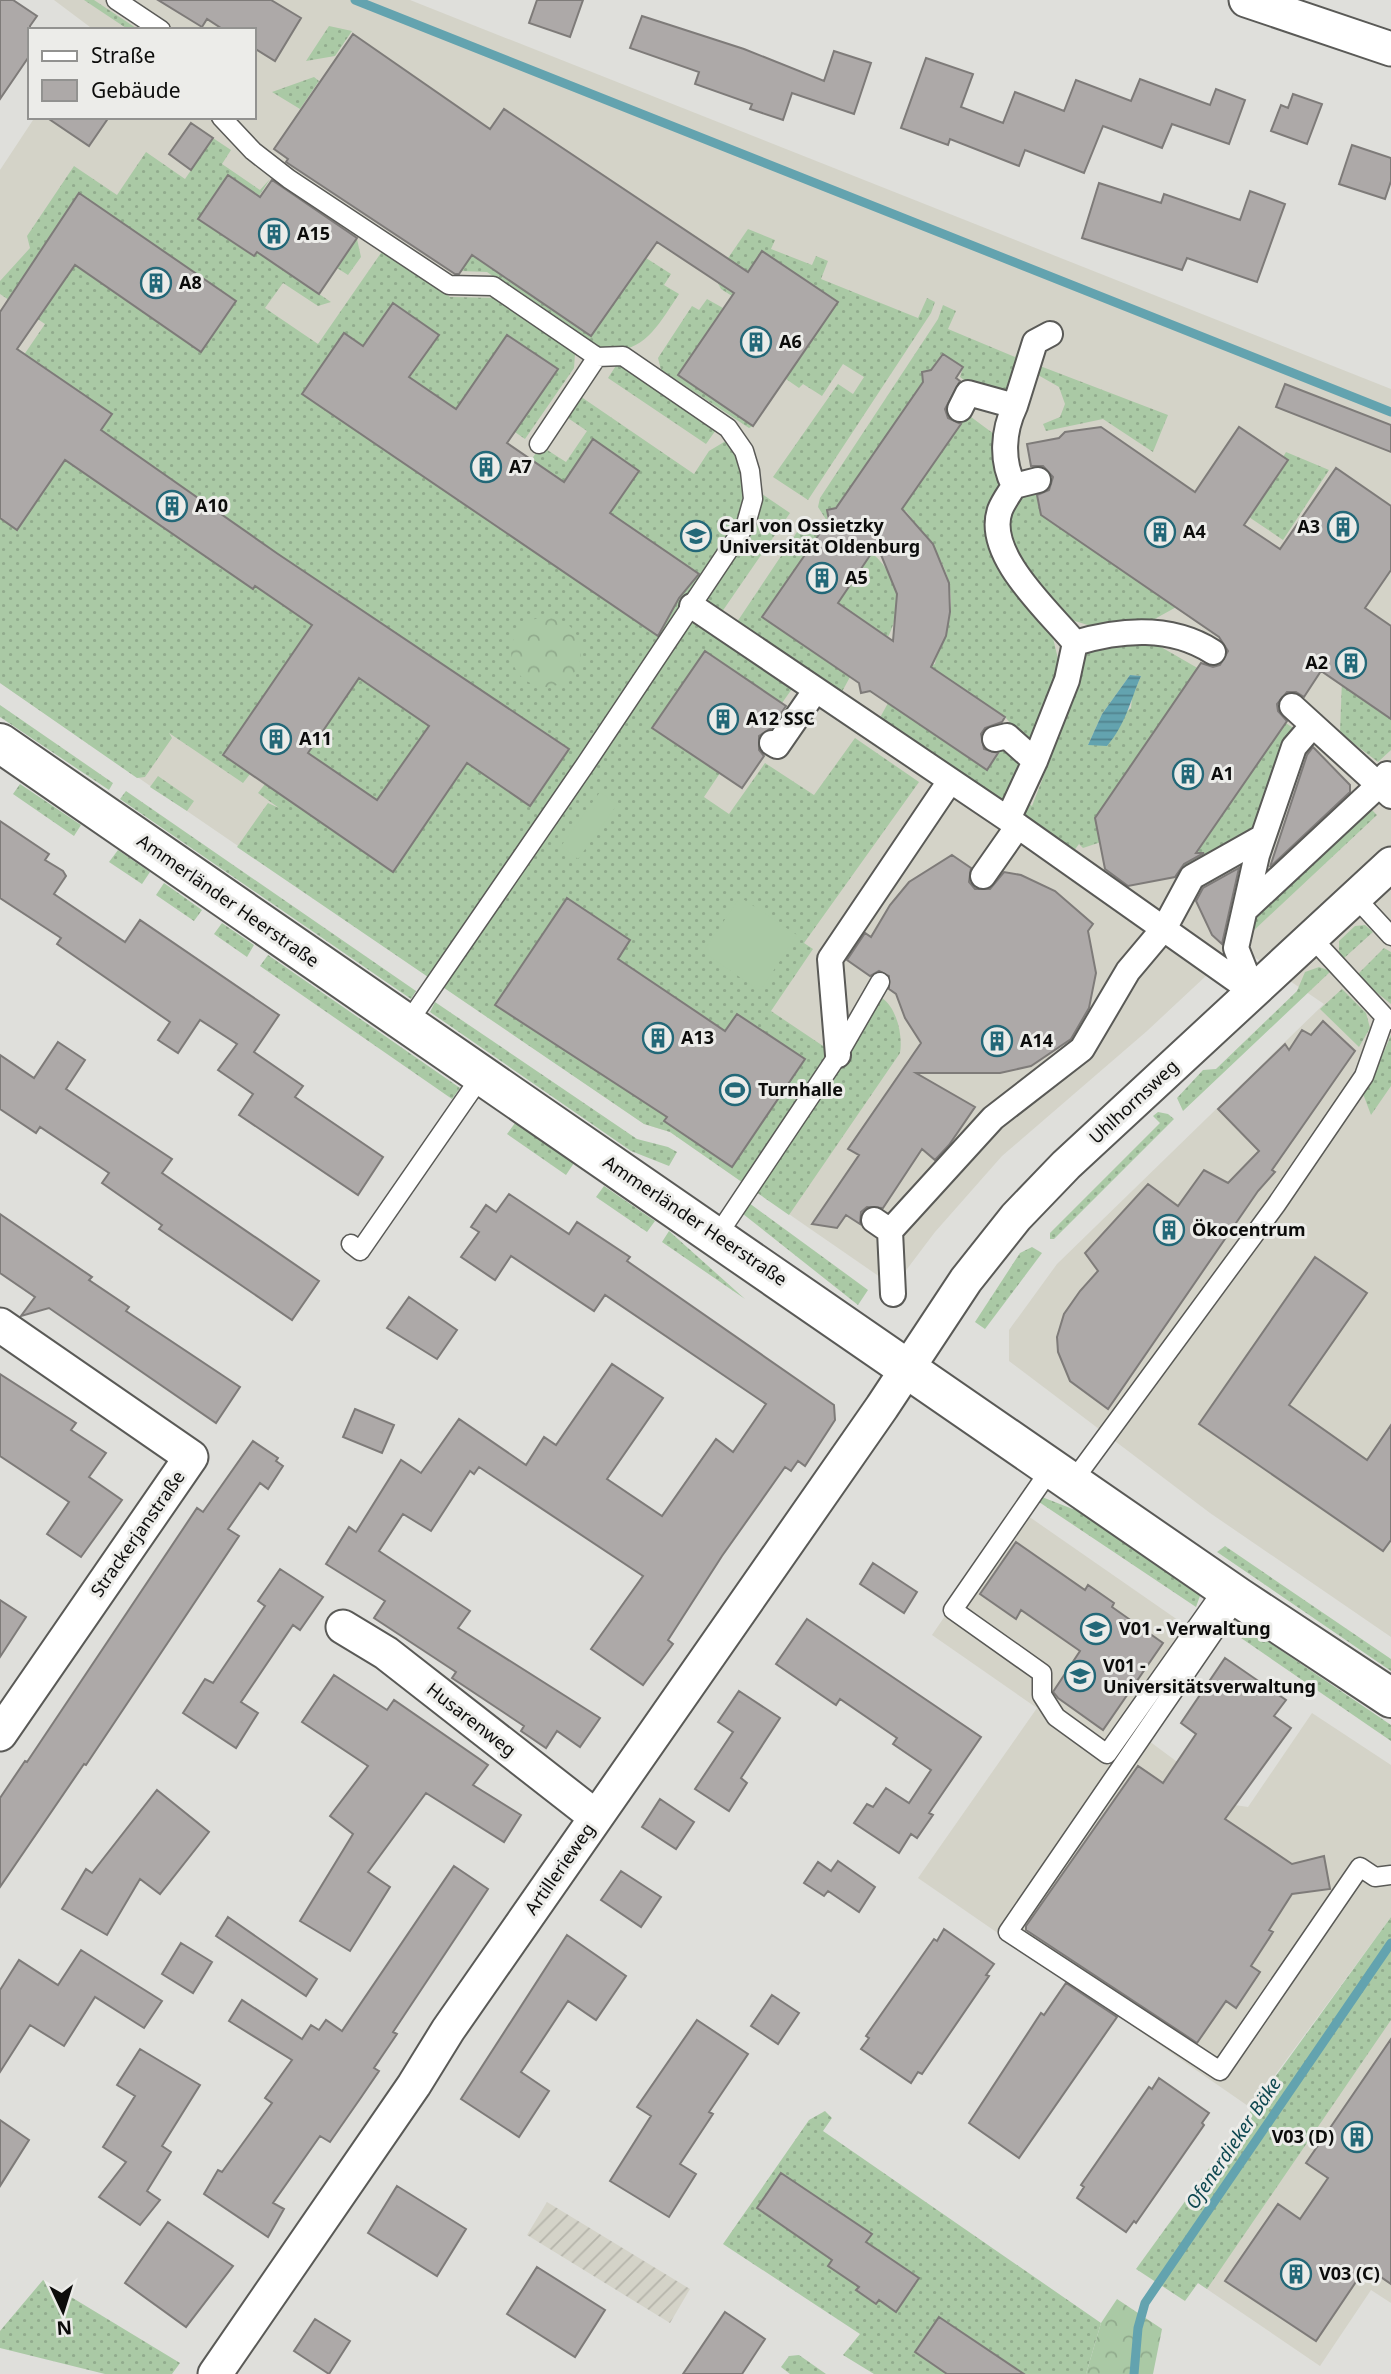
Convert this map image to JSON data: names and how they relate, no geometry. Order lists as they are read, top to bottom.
{
  "streets": {
    "street": [
      "Ammerländer Heerstraße",
      "Uhlhornsweg",
      "Strackerjanstraße",
      "Husarenweg",
      "Artillerieweg"
    ]
  },
  "crossings": [
    ["Ammerländer Heerstraße", "Uhlhornsweg"],
    ["Ammerländer Heerstraße", "Artillerieweg"],
    ["Uhlhornsweg", "Artillerieweg"],
    ["Husarenweg", "Artillerieweg"]
  ],
  "water": ["Ofenerdieker Bäke"],
  "places": {
    "building": [
      "A15",
      "A8",
      "A6",
      "A7",
      "A10",
      "A3",
      "A4",
      "A5",
      "A2",
      "A12 SSC",
      "A11",
      "A1",
      "A13",
      "A14",
      "Ökocentrum",
      "V03 (D)",
      "V03 (C)"
    ],
    "school or university": ["Carl von Ossietzky Universität Oldenburg", "V01 - Verwaltung", "V01 - Universitätsverwaltung"],
    "sports": ["Turnhalle"]
  },
  "legend": ["Straße", "Gebäude"],
  "north": "bottom"
}
